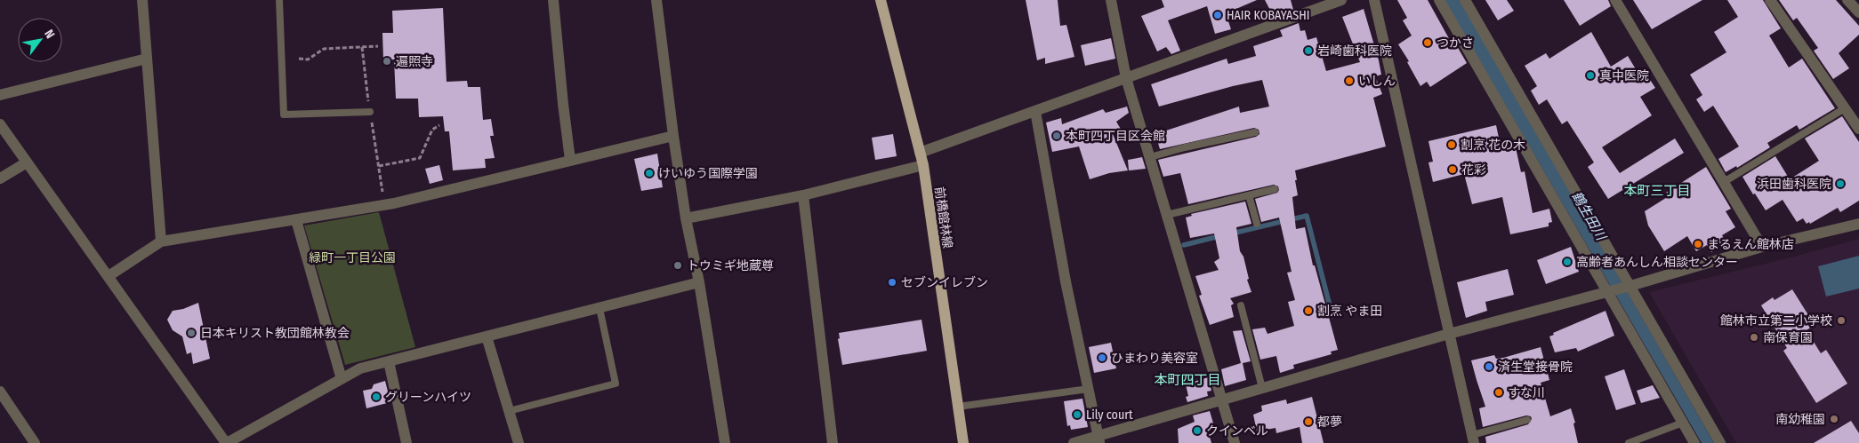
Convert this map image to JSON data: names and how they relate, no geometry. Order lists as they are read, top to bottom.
{
  "streets": {
    "main road": ["前橋館林線"]
  },
  "districts": ["本町三丁目", "本町四丁目"],
  "water": ["鶴生田川"],
  "parks": ["緑町一丁目公園"],
  "places": [
    "HAIR KOBAYASHI",
    "つかさ",
    "岩崎歯科医院",
    "遍照寺",
    "真中医院",
    "いしん",
    "本町四丁目区会館",
    "割烹 花の木",
    "花彩",
    "けいゆう国際学園",
    "浜田歯科医院",
    "まるえん館林店",
    "高齢者あんしん相談センター",
    "トウミギ地蔵尊",
    "セブンイレブン",
    "割烹 やま田",
    "館林市立第二小学校",
    "日本キリスト教団館林教会",
    "南保育園",
    "ひまわり美容室",
    "済生堂接骨院",
    "すな川",
    "グリーンハイツ",
    "Lily court",
    "南幼稚園",
    "都夢",
    "クインベル"
  ],
  "north": "top right"
}
